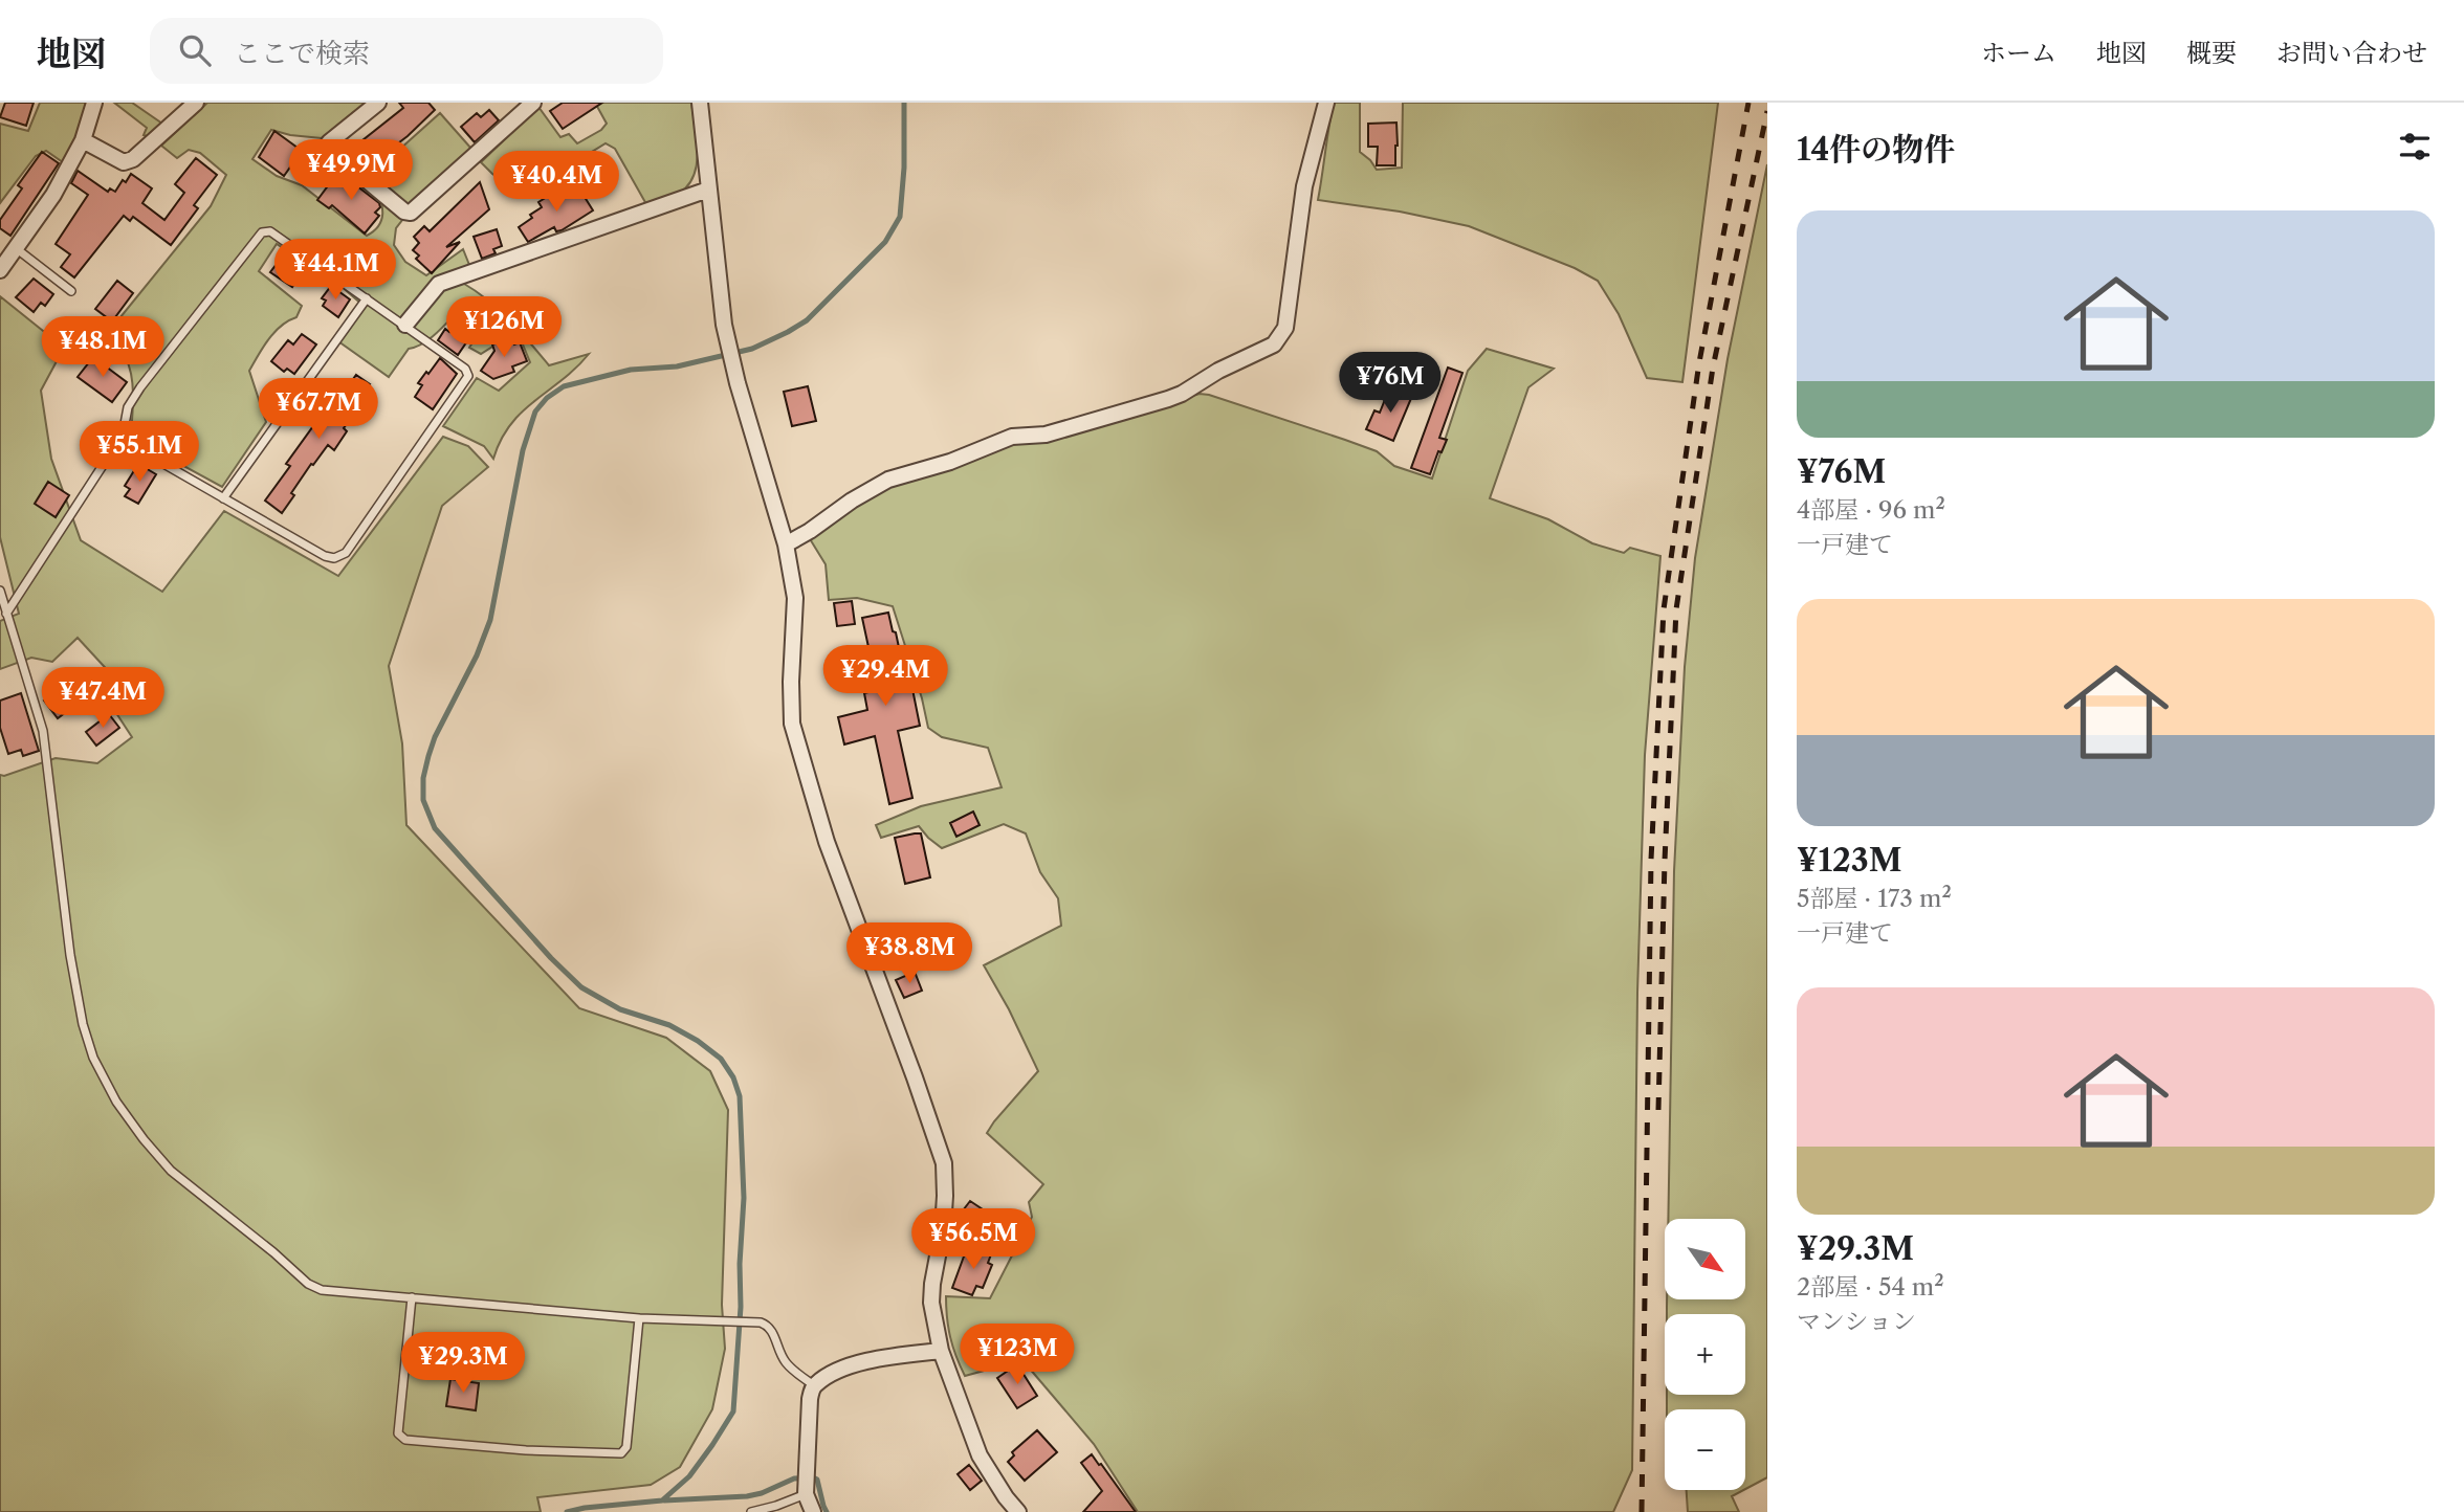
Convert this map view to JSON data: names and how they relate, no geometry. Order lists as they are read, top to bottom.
{
  "north": "bottom right",
  "page": {
    "header": "地図",
    "search": "ここで検索",
    "nav": [
      "ホーム",
      "地図",
      "概要",
      "お問い合わせ"
    ],
    "heading": "14件の物件",
    "price": [
      "¥49.9M",
      "¥40.4M",
      "¥44.1M",
      "¥126M",
      "¥48.1M",
      "¥76M",
      "¥67.7M",
      "¥55.1M",
      "¥29.4M",
      "¥47.4M",
      "¥38.8M",
      "¥56.5M",
      "¥123M",
      "¥29.3M"
    ],
    "list": [
      {
        "name": "¥76M",
        "note": "4部屋 · 96 m² · 一戸建て"
      },
      {
        "name": "¥123M",
        "note": "5部屋 · 173 m² · 一戸建て"
      },
      {
        "name": "¥29.3M",
        "note": "2部屋 · 54 m² · マンション"
      }
    ],
    "map_buttons": ["+", "−"]
  }
}
